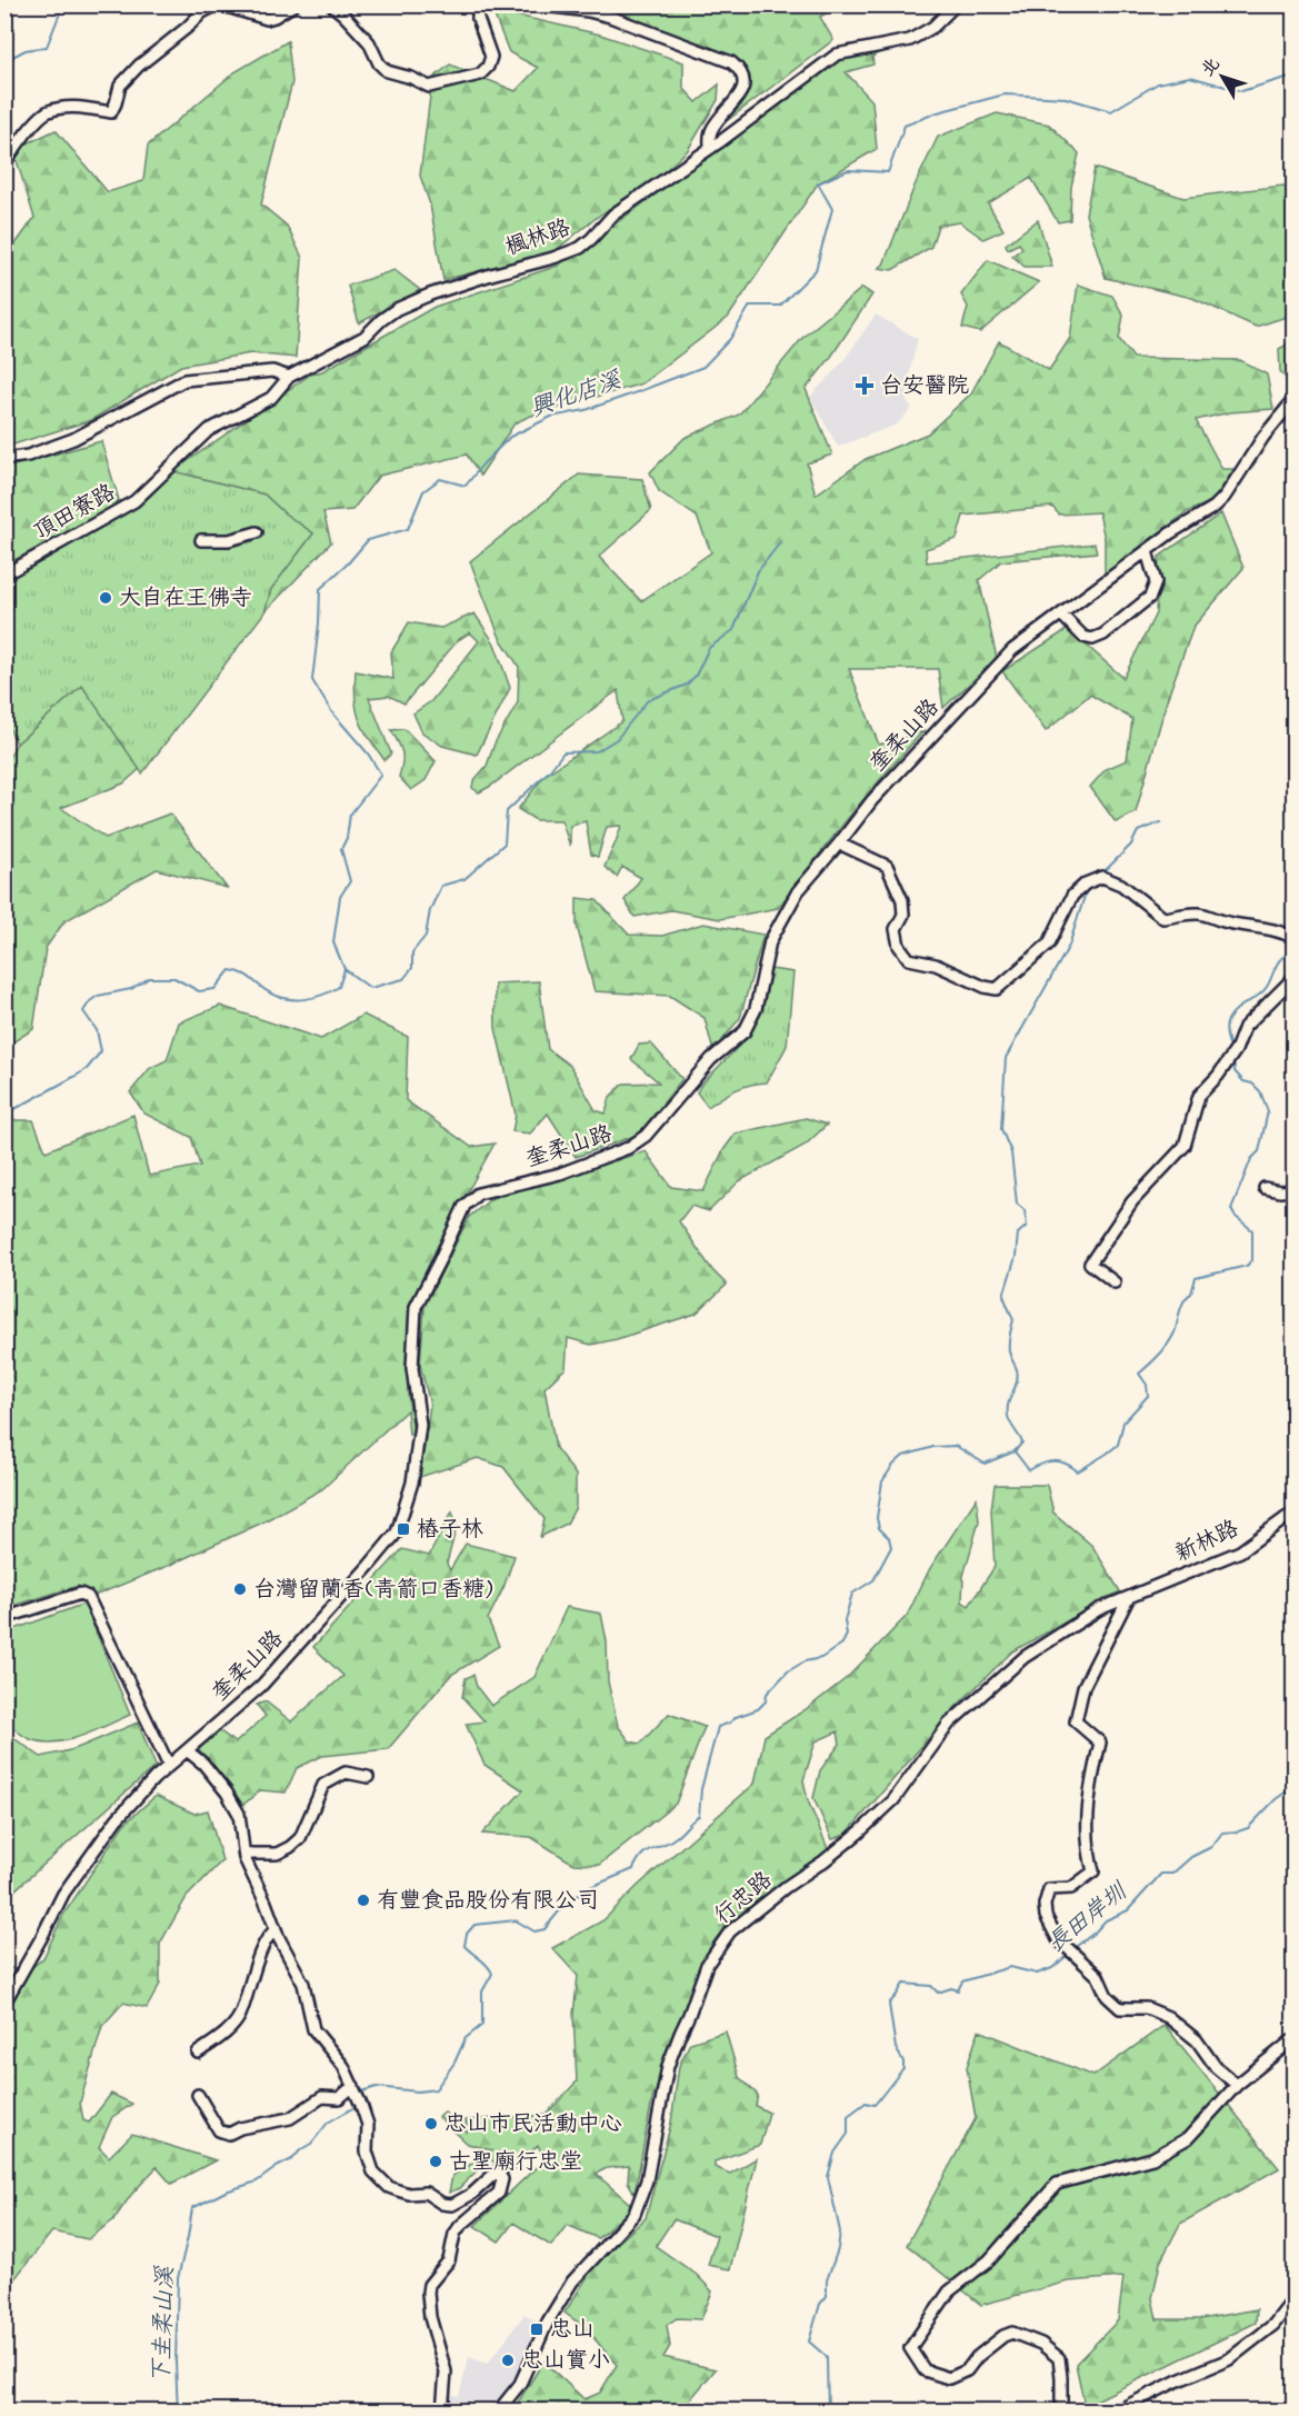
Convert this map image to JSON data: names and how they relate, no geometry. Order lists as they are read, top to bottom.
{
  "streets": {
    "street": [
      "楓林路",
      "頂田寮路",
      "奎柔山路",
      "新林路",
      "行忠路"
    ]
  },
  "crossings": [
    ["楓林路", "頂田寮路"],
    ["新林路", "行忠路"]
  ],
  "water": ["興化店溪", "長田岸圳", "下圭柔山溪"],
  "places": {
    "health": ["台安醫院"],
    "other": [
      "大自在王佛寺",
      "台灣留蘭香(青箭口香糖)",
      "有豐食品股份有限公司",
      "忠山市民活動中心",
      "古聖廟行忠堂",
      "忠山實小"
    ],
    "transit": ["樁子林", "忠山"]
  },
  "north": "top left"
}
